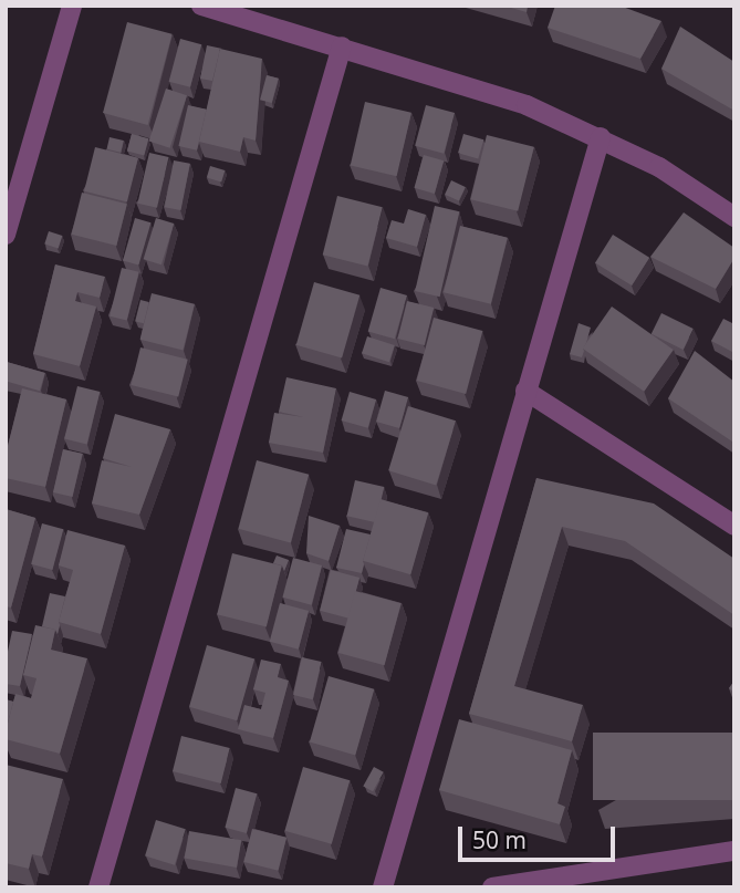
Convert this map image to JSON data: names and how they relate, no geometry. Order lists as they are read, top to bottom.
{
  "scale_bar": "50 m"
}
